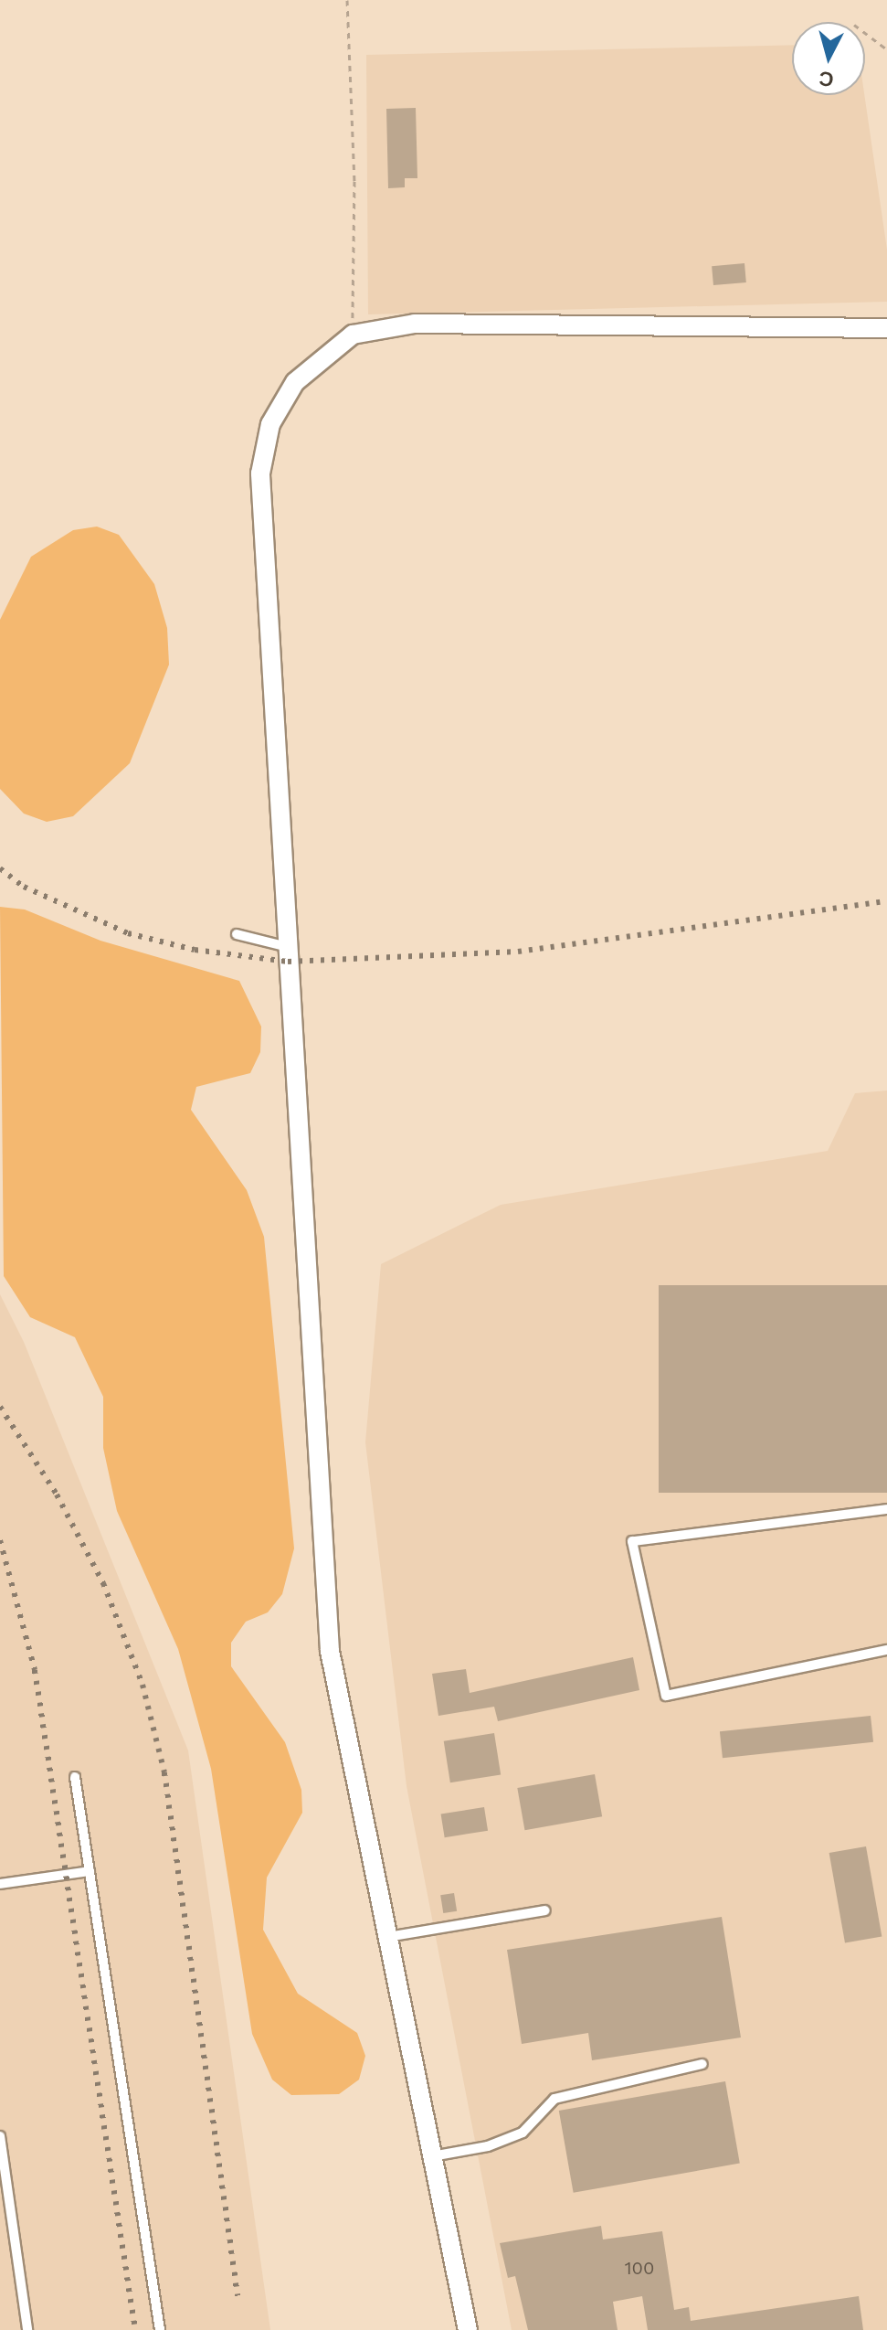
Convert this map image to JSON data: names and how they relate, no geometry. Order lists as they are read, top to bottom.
{
  "house_numbers": ["100"],
  "north": "bottom"
}
